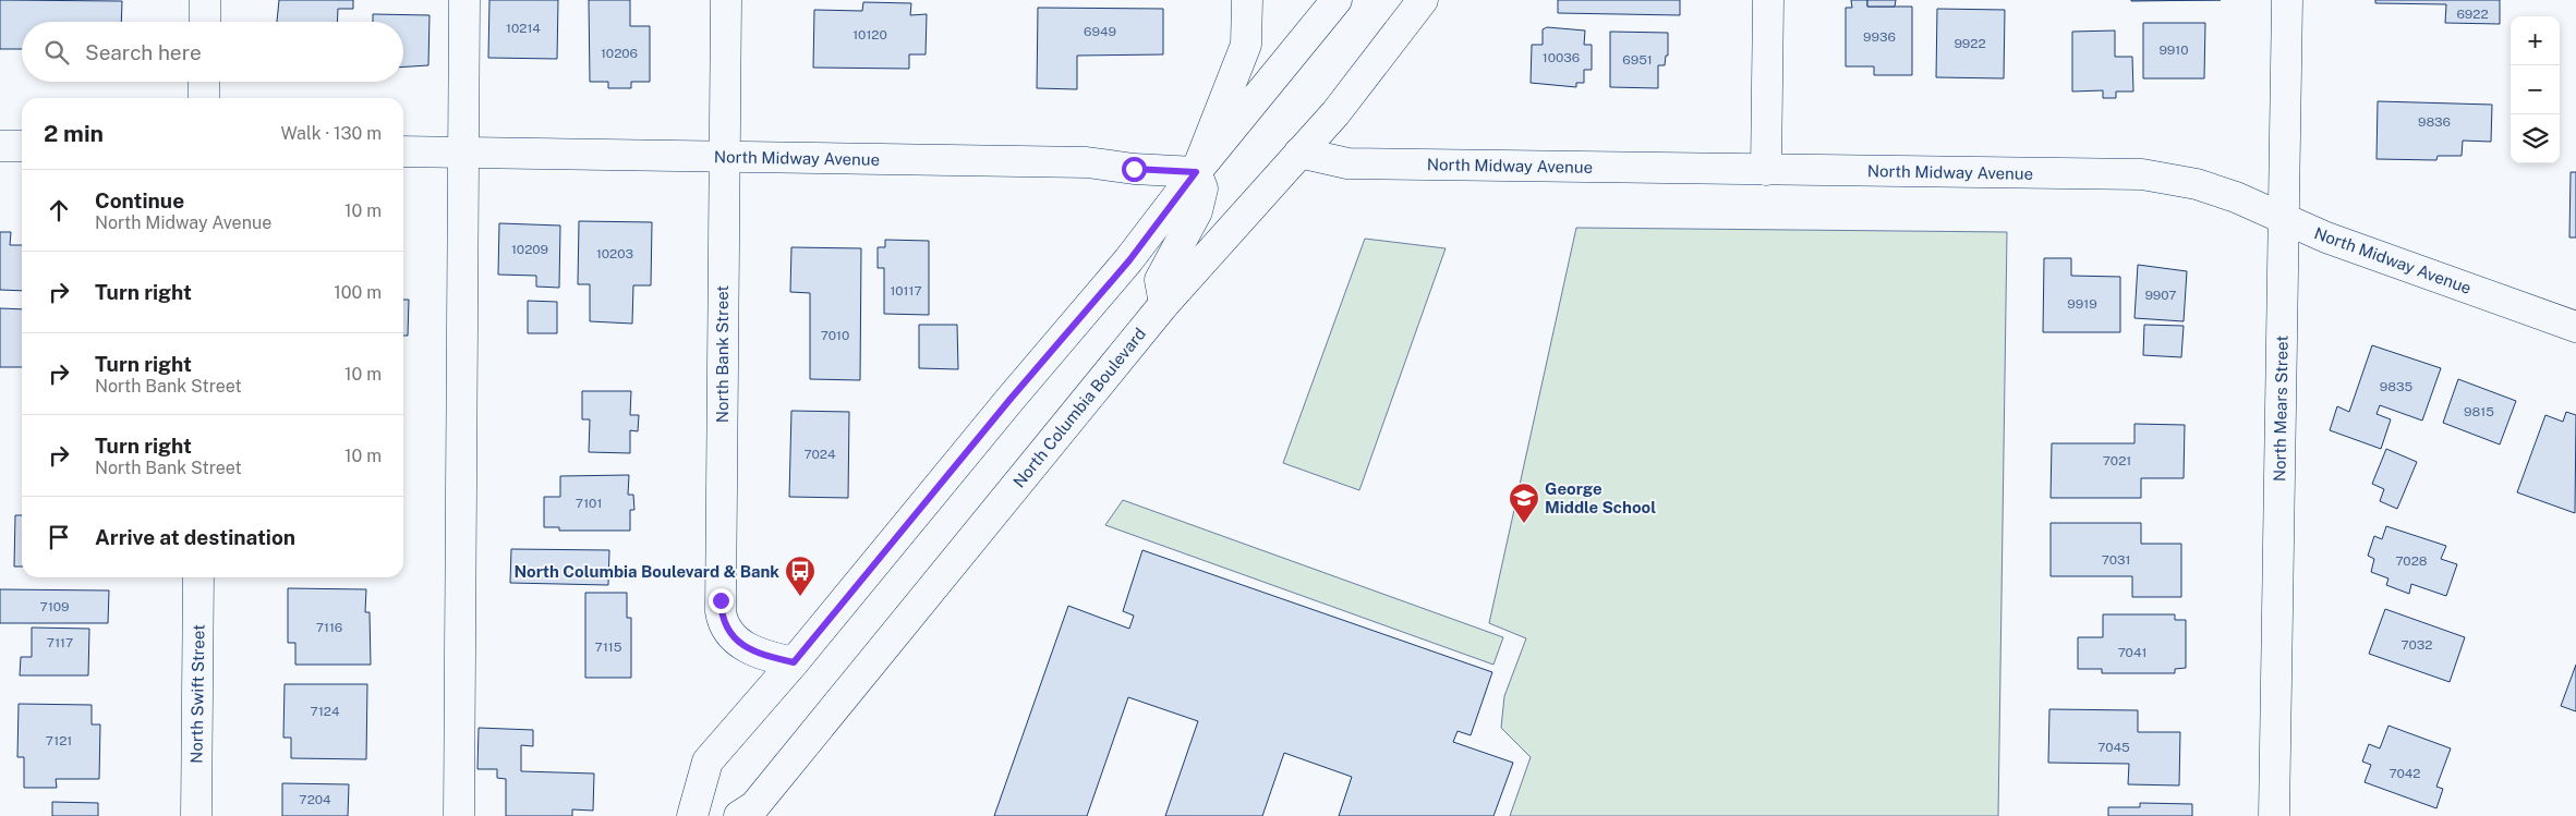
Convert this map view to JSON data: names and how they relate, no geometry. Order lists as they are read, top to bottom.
{
  "streets": {
    "street": [
      "North Midway Avenue",
      "North Bank Street",
      "North Columbia Boulevard",
      "North Mears Street",
      "North Swift Street"
    ]
  },
  "crossings": [
    ["North Midway Avenue", "North Bank Street"],
    ["North Midway Avenue", "North Columbia Boulevard"],
    ["North Midway Avenue", "North Mears Street"]
  ],
  "places": {
    "school or university": ["George Middle School"],
    "bus stop": ["North Columbia Boulevard & Bank"]
  },
  "house_numbers": [
    "6922",
    "10214",
    "6949",
    "10120",
    "9936",
    "9922",
    "9910",
    "10206",
    "10036",
    "6951",
    "9836",
    "10209",
    "10203",
    "10117",
    "9907",
    "9919",
    "7010",
    "9835",
    "9815",
    "7024",
    "7021",
    "7101",
    "7031",
    "7028",
    "7109",
    "7116",
    "7117",
    "7032",
    "7115",
    "7041",
    "7124",
    "7121",
    "7045",
    "7042",
    "7204"
  ],
  "page": {
    "map_buttons": ["+", "−"],
    "search": "Search here",
    "heading": ["2 min", "Walk · 130 m"],
    "list": [
      ["Continue", "North Midway Avenue", "10 m"],
      ["Turn right", "100 m"],
      ["Turn right", "North Bank Street", "10 m"],
      ["Turn right", "North Bank Street", "10 m"],
      "Arrive at destination"
    ]
  }
}
